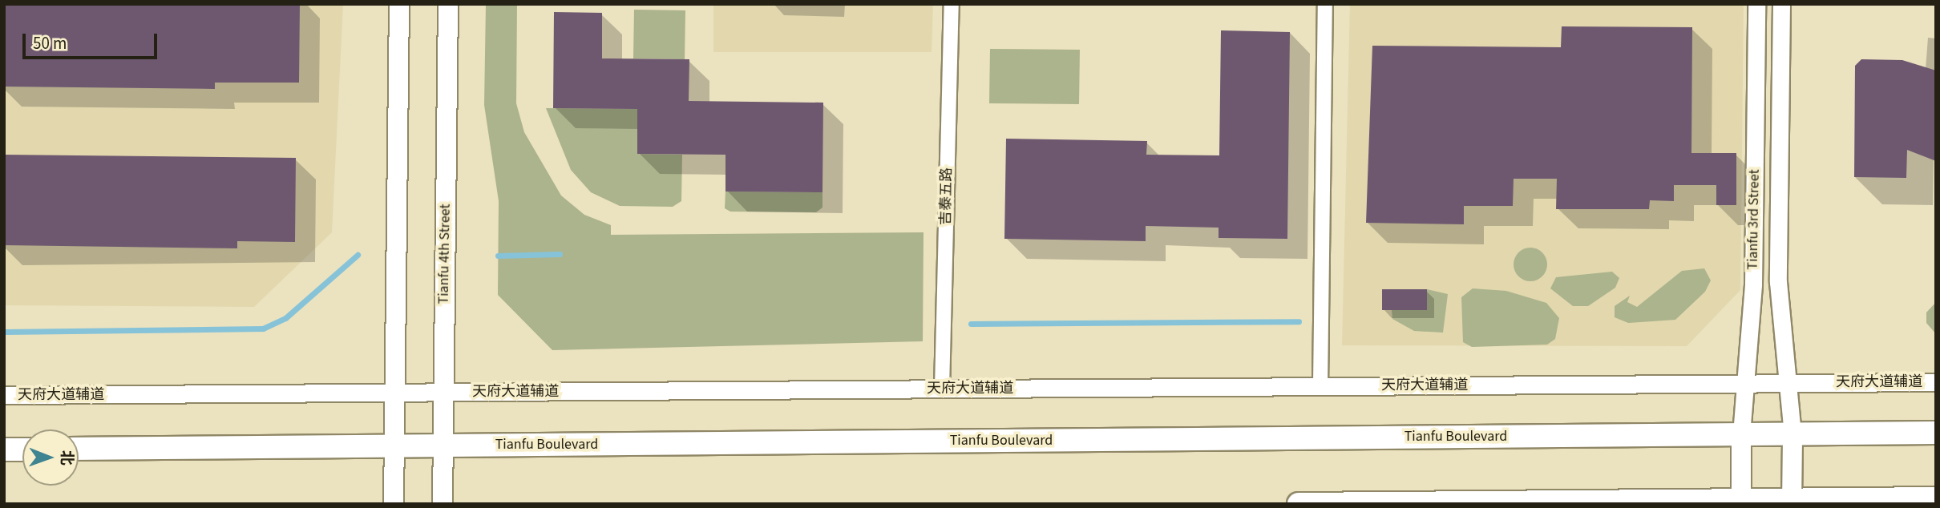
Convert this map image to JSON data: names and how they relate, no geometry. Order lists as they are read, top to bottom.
{
  "streets": {
    "main road": ["Tianfu 4th Street", "Tianfu Boulevard"],
    "street": ["吉泰五路", "Tianfu 3rd Street", "天府大道辅道"]
  },
  "crossings": [
    ["吉泰五路", "天府大道辅道"],
    ["Tianfu 3rd Street", "天府大道辅道"],
    ["Tianfu 3rd Street", "Tianfu Boulevard"],
    ["Tianfu 4th Street", "天府大道辅道"],
    ["Tianfu 4th Street", "Tianfu Boulevard"]
  ],
  "scale_bar": "50 m",
  "north": "right"
}
